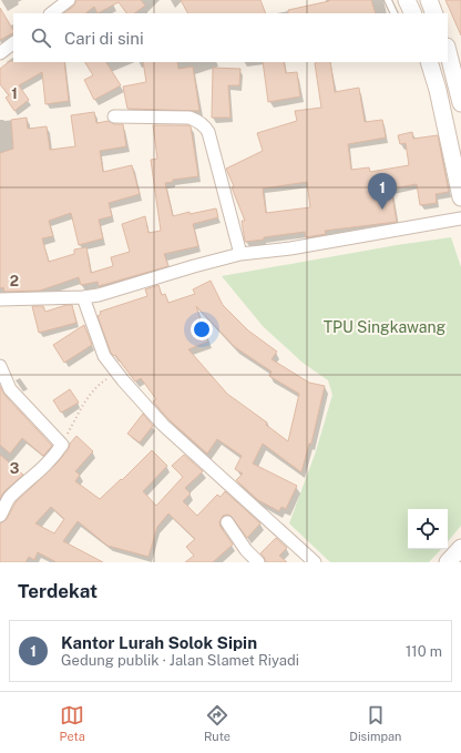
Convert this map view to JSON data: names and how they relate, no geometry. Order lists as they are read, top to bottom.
{
  "parks": ["TPU Singkawang"],
  "page": {
    "search": "Cari di sini",
    "pins": "1",
    "heading": "Terdekat",
    "list": [
      {
        "mark": "1",
        "name": "Kantor Lurah Solok Sipin",
        "note": "Gedung publik · Jalan Slamet Riyadi",
        "value": "110 m"
      }
    ],
    "nav": ["Peta", "Rute", "Disimpan"]
  },
  "grid": {
    "rows": ["1", "2", "3"]
  }
}
